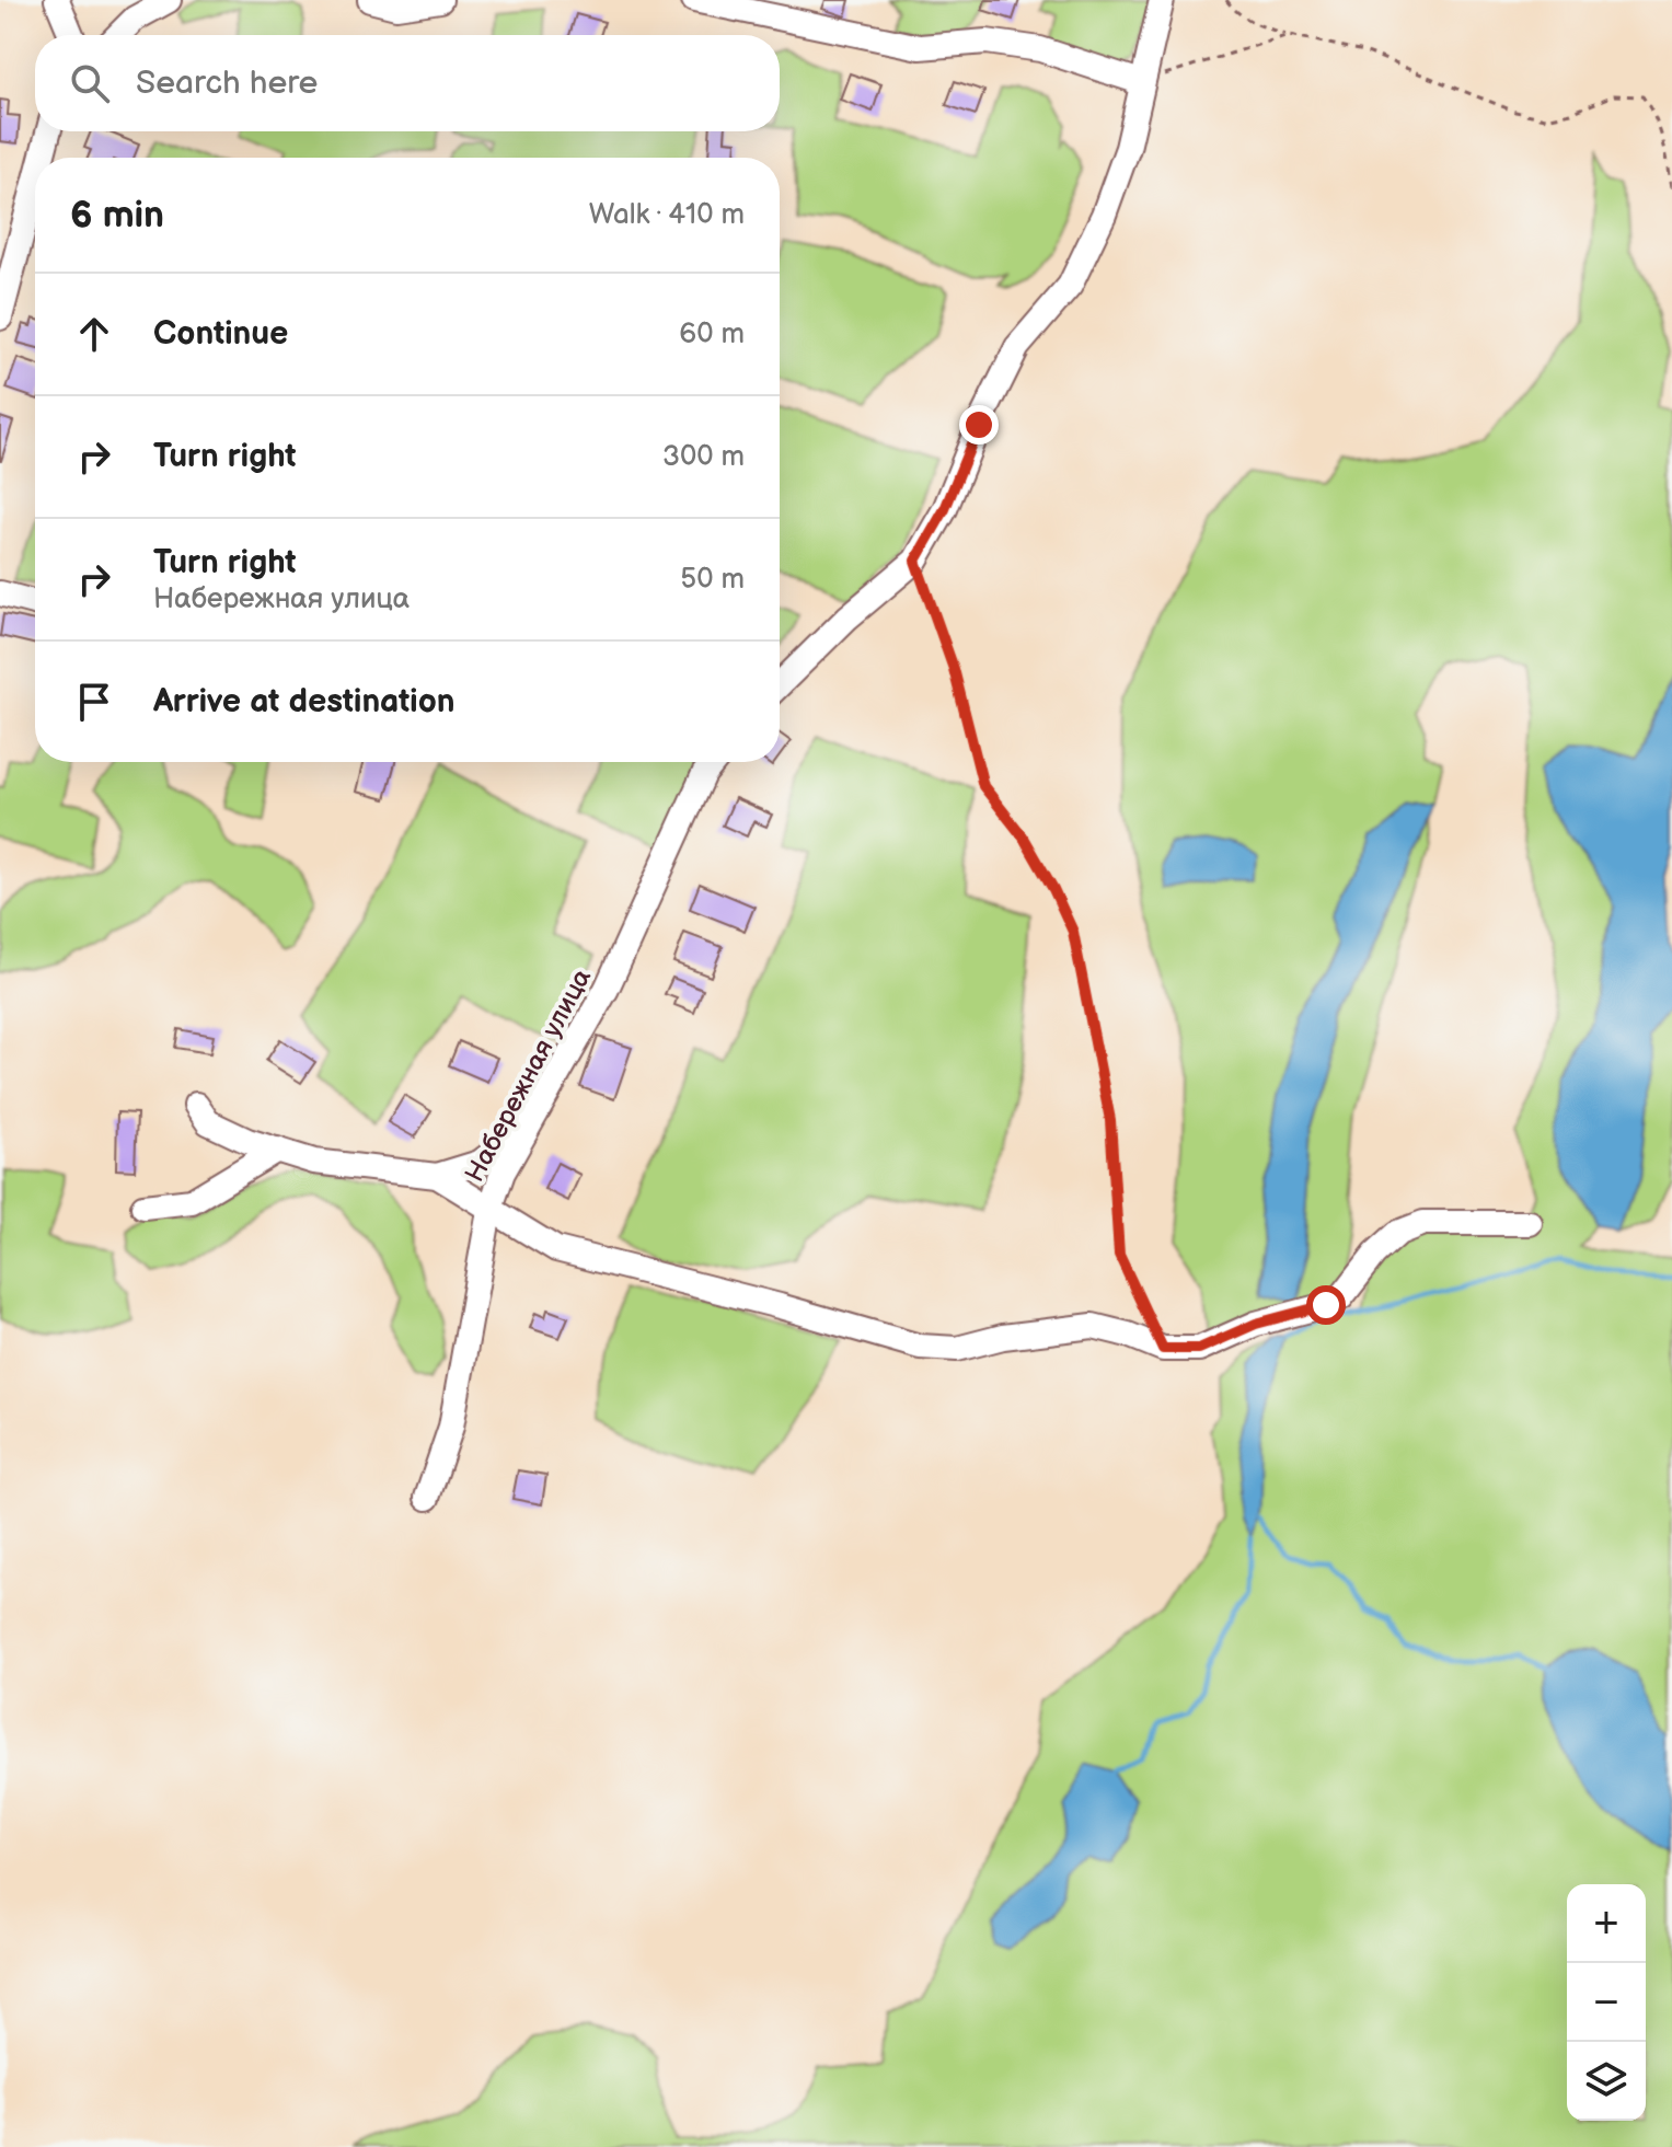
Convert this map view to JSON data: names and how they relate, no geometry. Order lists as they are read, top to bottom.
{
  "streets": {
    "street": ["Набережная улица"]
  },
  "page": {
    "search": "Search here",
    "heading": ["6 min", "Walk · 410 m"],
    "list": [
      ["Continue", "60 m"],
      ["Turn right", "300 m"],
      ["Turn right", "Набережная улица", "50 m"],
      "Arrive at destination"
    ],
    "map_buttons": ["+", "−"]
  }
}
